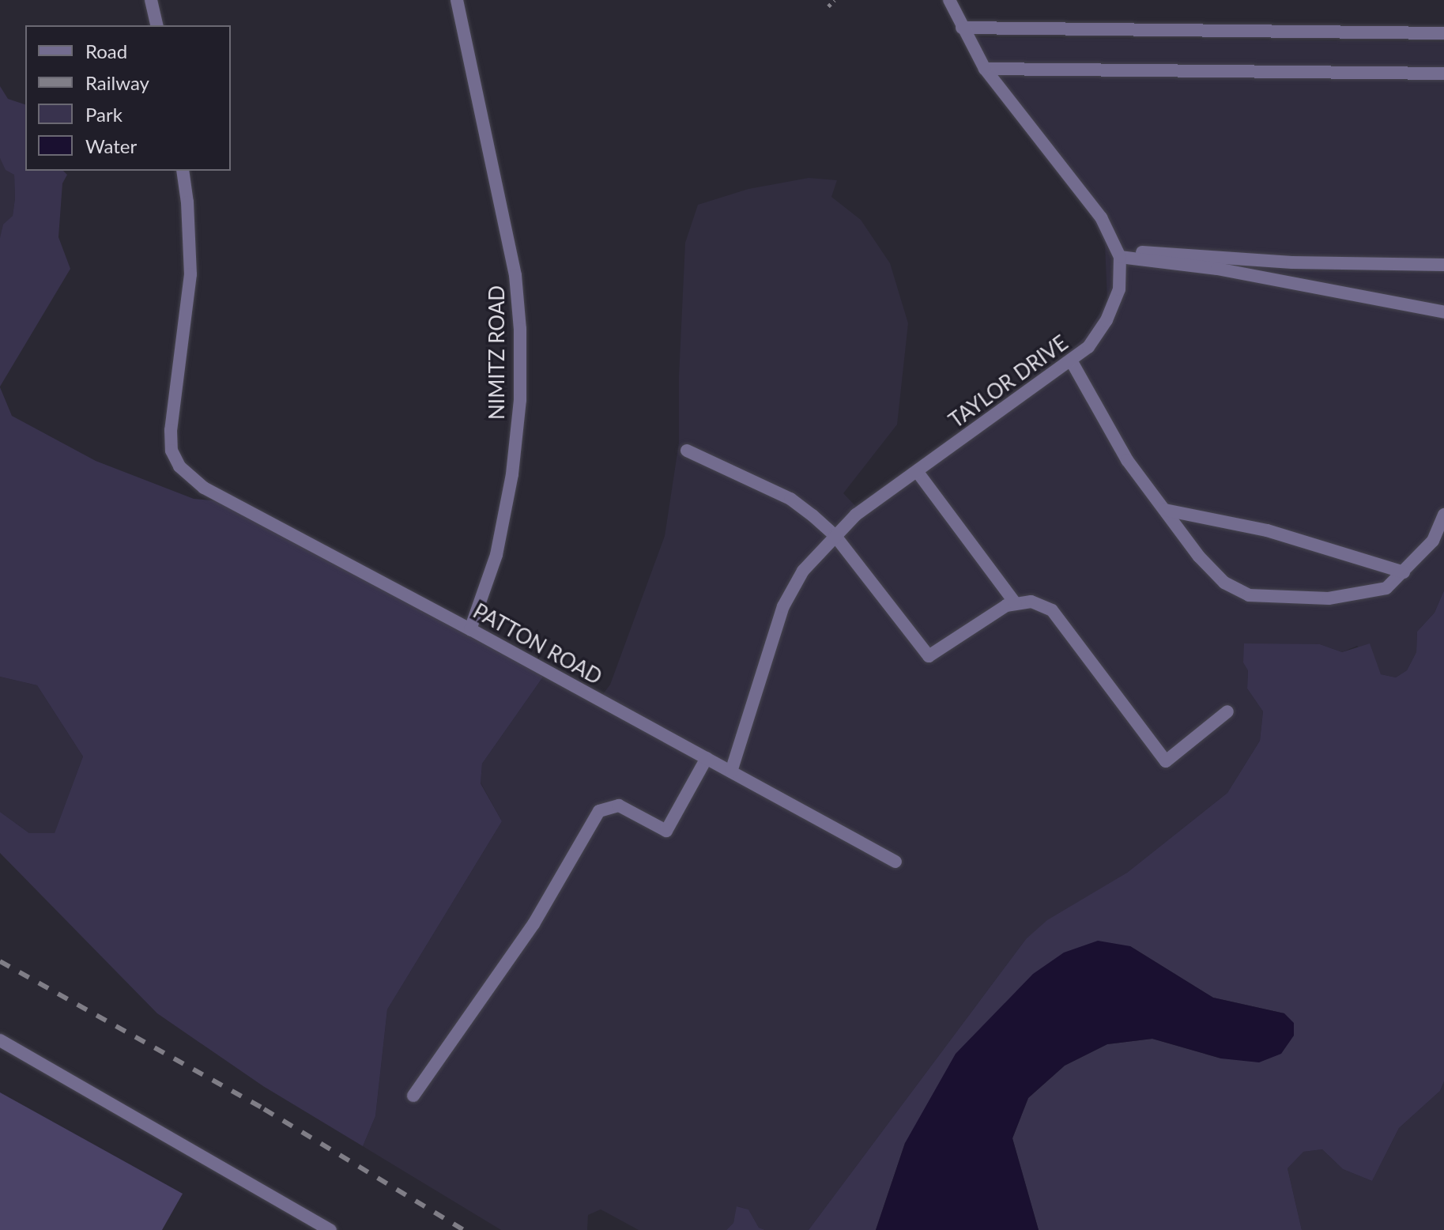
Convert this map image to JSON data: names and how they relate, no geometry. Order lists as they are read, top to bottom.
{
  "streets": {
    "street": ["NIMITZ ROAD", "TAYLOR DRIVE", "PATTON ROAD"]
  },
  "crossings": [
    ["NIMITZ ROAD", "PATTON ROAD"],
    ["TAYLOR DRIVE", "PATTON ROAD"]
  ],
  "legend": [
    "Road",
    "Railway",
    "Park",
    "Water"
  ]
}
